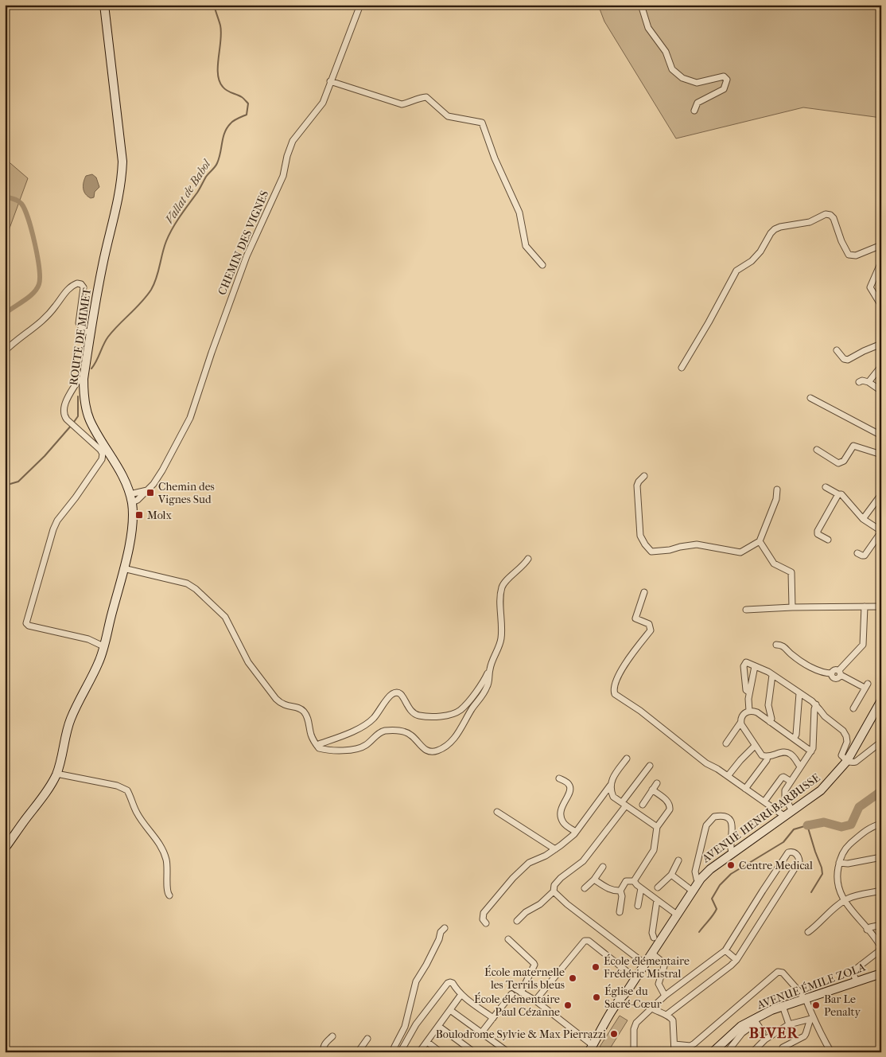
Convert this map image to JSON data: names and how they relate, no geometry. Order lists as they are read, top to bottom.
{
  "streets": {
    "main road": ["ROUTE DE MIMET", "AVENUE HENRI BARBUSSE", "AVENUE ÉMILE ZOLA"],
    "street": ["CHEMIN DES VIGNES"]
  },
  "crossings": [
    ["CHEMIN DES VIGNES", "ROUTE DE MIMET"]
  ],
  "districts": ["BIVER"],
  "water": ["Vallat de Babol"],
  "places": {
    "transit": ["Chemin des Vignes Sud", "Molx"],
    "other": [
      "Centre Medical",
      "École élémentaire Frédéric Mistral",
      "École maternelle les Terrils bleus",
      "Église du Sacré-Cœur",
      "École élémentaire Paul Cézanne",
      "Bar Le Penalty",
      "Boulodrome Sylvie & Max Pierrazzi"
    ]
  }
}
